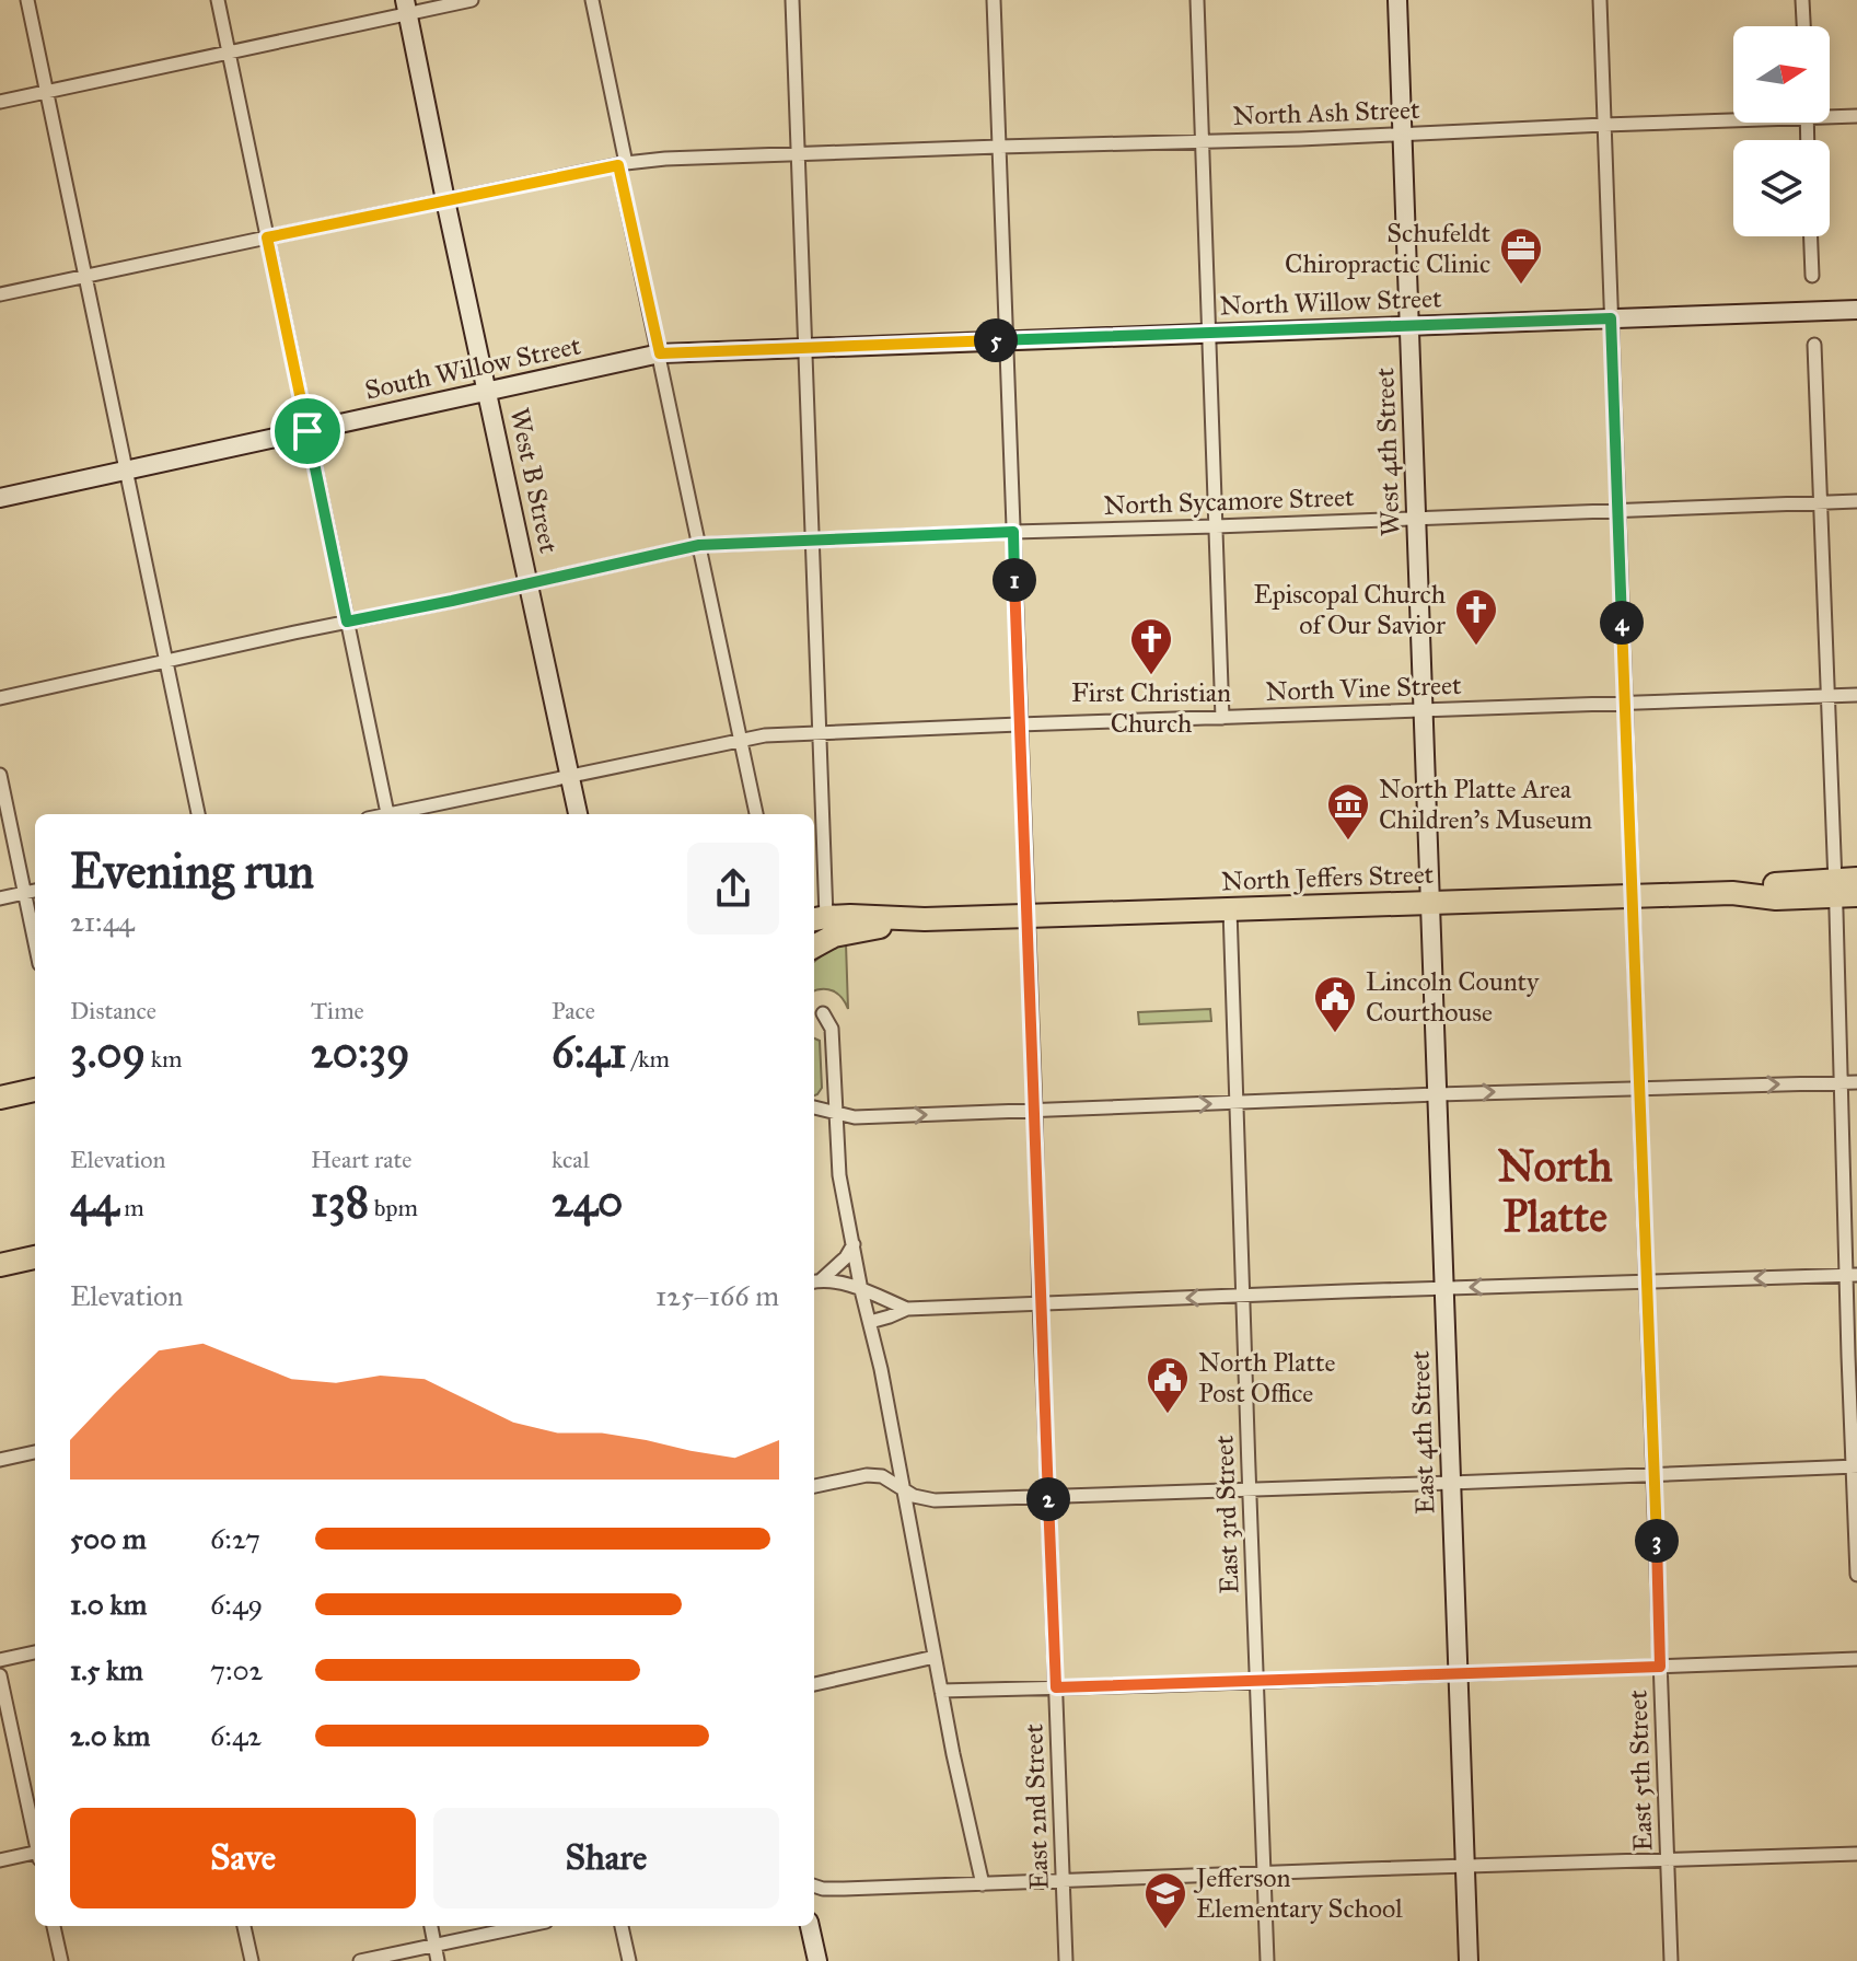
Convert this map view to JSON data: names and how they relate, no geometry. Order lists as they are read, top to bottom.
{
  "streets": {
    "highway": ["North Jeffers Street"],
    "main road": [
      "North Willow Street",
      "South Willow Street",
      "West 4th Street",
      "West B Street",
      "East 4th Street"
    ],
    "street": [
      "North Ash Street",
      "North Sycamore Street",
      "North Vine Street",
      "East 3rd Street",
      "East 5th Street",
      "East 2nd Street"
    ]
  },
  "crossings": [
    ["North Ash Street", "West 4th Street"],
    ["North Ash Street", "West B Street"],
    ["North Ash Street", "East 5th Street"],
    ["North Ash Street", "East 2nd Street"],
    ["North Willow Street", "South Willow Street"],
    ["North Willow Street", "West 4th Street"],
    ["North Willow Street", "East 5th Street"],
    ["North Willow Street", "East 2nd Street"],
    ["South Willow Street", "West B Street"],
    ["West 4th Street", "North Sycamore Street"],
    ["West 4th Street", "North Vine Street"],
    ["West 4th Street", "North Jeffers Street"],
    ["West 4th Street", "East 4th Street"],
    ["West B Street", "North Sycamore Street"],
    ["West B Street", "North Vine Street"],
    ["North Sycamore Street", "East 5th Street"],
    ["North Sycamore Street", "East 2nd Street"],
    ["North Vine Street", "East 5th Street"],
    ["North Vine Street", "East 2nd Street"],
    ["North Jeffers Street", "East 4th Street"],
    ["North Jeffers Street", "East 3rd Street"],
    ["North Jeffers Street", "East 5th Street"],
    ["North Jeffers Street", "East 2nd Street"]
  ],
  "districts": ["North Platte"],
  "places": {
    "office": ["Schufeldt Chiropractic Clinic"],
    "church": ["Episcopal Church of Our Savior", "First Christian Church"],
    "museum": ["North Platte Area Children's Museum"],
    "public building": ["Lincoln County Courthouse", "North Platte Post Office"],
    "school or university": ["Jefferson Elementary School"]
  },
  "north": "right",
  "page": {
    "pins": [
      "5",
      "1",
      "4",
      "2",
      "3"
    ],
    "heading": ["Evening run", "21:44"],
    "stats": [
      ["Distance", "3.09 km"],
      ["Time", "20:39"],
      ["Pace", "6:41 /km"],
      ["Elevation", "44 m"],
      ["Heart rate", "138 bpm"],
      ["kcal", "240"]
    ],
    "chart": ["Elevation", "125–166 m"],
    "list": [
      {
        "name": "500 m",
        "note": "6:27"
      },
      {
        "name": "1.0 km",
        "note": "6:49"
      },
      {
        "name": "1.5 km",
        "note": "7:02"
      },
      {
        "name": "2.0 km",
        "note": "6:42"
      }
    ],
    "buttons": ["Save", "Share"]
  }
}
